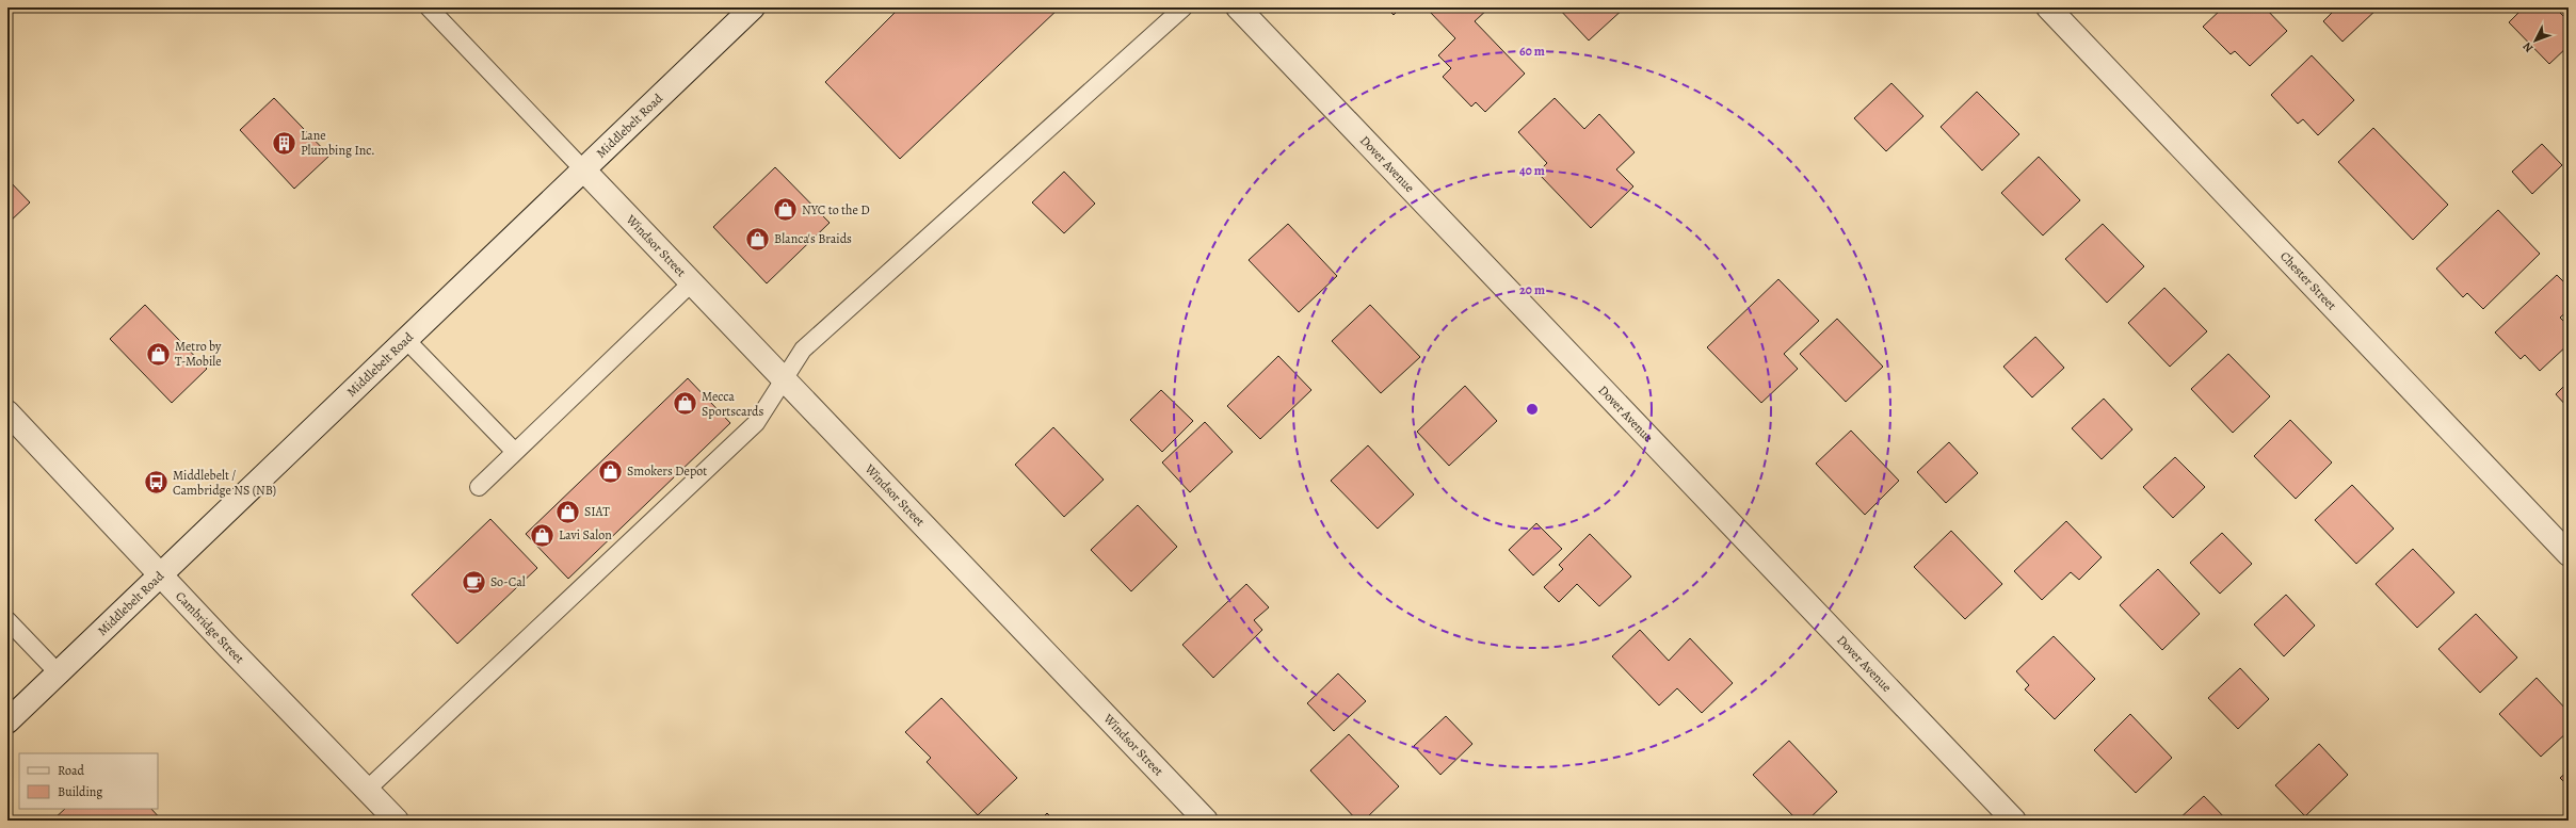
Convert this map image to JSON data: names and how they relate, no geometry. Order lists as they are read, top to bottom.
{
  "streets": {
    "street": [
      "Middlebelt Road",
      "Dover Avenue",
      "Windsor Street",
      "Chester Street",
      "Cambridge Street"
    ]
  },
  "crossings": [
    ["Middlebelt Road", "Windsor Street"],
    ["Middlebelt Road", "Cambridge Street"]
  ],
  "places": {
    "building": ["Lane Plumbing Inc."],
    "shop": [
      "NYC to the D",
      "Blanca's Braids",
      "Metro by T-Mobile",
      "Mecca Sportscards",
      "Smokers Depot",
      "SIAT",
      "Lavi Salon"
    ],
    "bus stop": ["Middlebelt / Cambridge NS (NB)"],
    "cafe": ["So-Cal"]
  },
  "legend": ["Road", "Building"],
  "north": "bottom left",
  "rings": ["60 m", "40 m", "20 m"]
}
